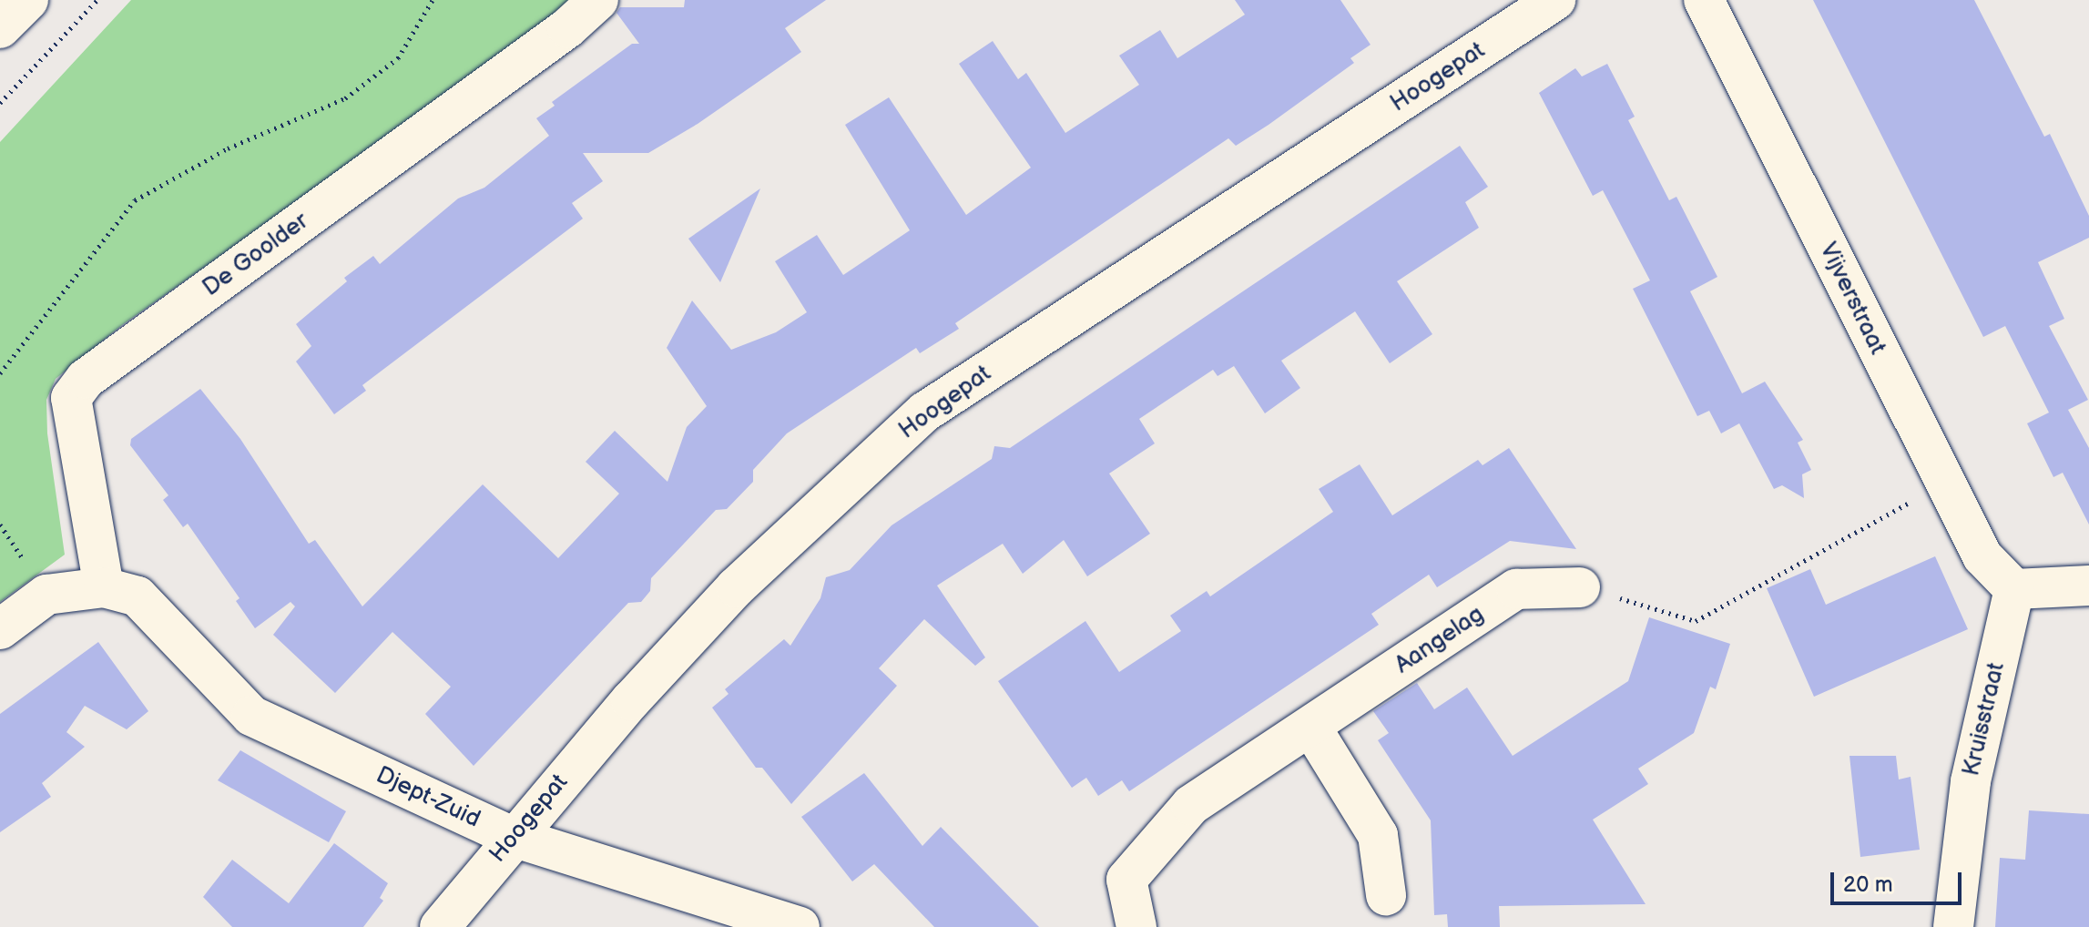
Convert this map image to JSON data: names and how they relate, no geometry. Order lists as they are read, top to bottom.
{
  "streets": {
    "street": [
      "Hoogepat",
      "De Goolder",
      "Vijverstraat",
      "Aangelag",
      "Kruisstraat",
      "Djept-Zuid"
    ]
  },
  "crossings": [
    ["Hoogepat", "Djept-Zuid"],
    ["De Goolder", "Djept-Zuid"],
    ["Vijverstraat", "Kruisstraat"]
  ],
  "scale_bar": "20 m"
}
